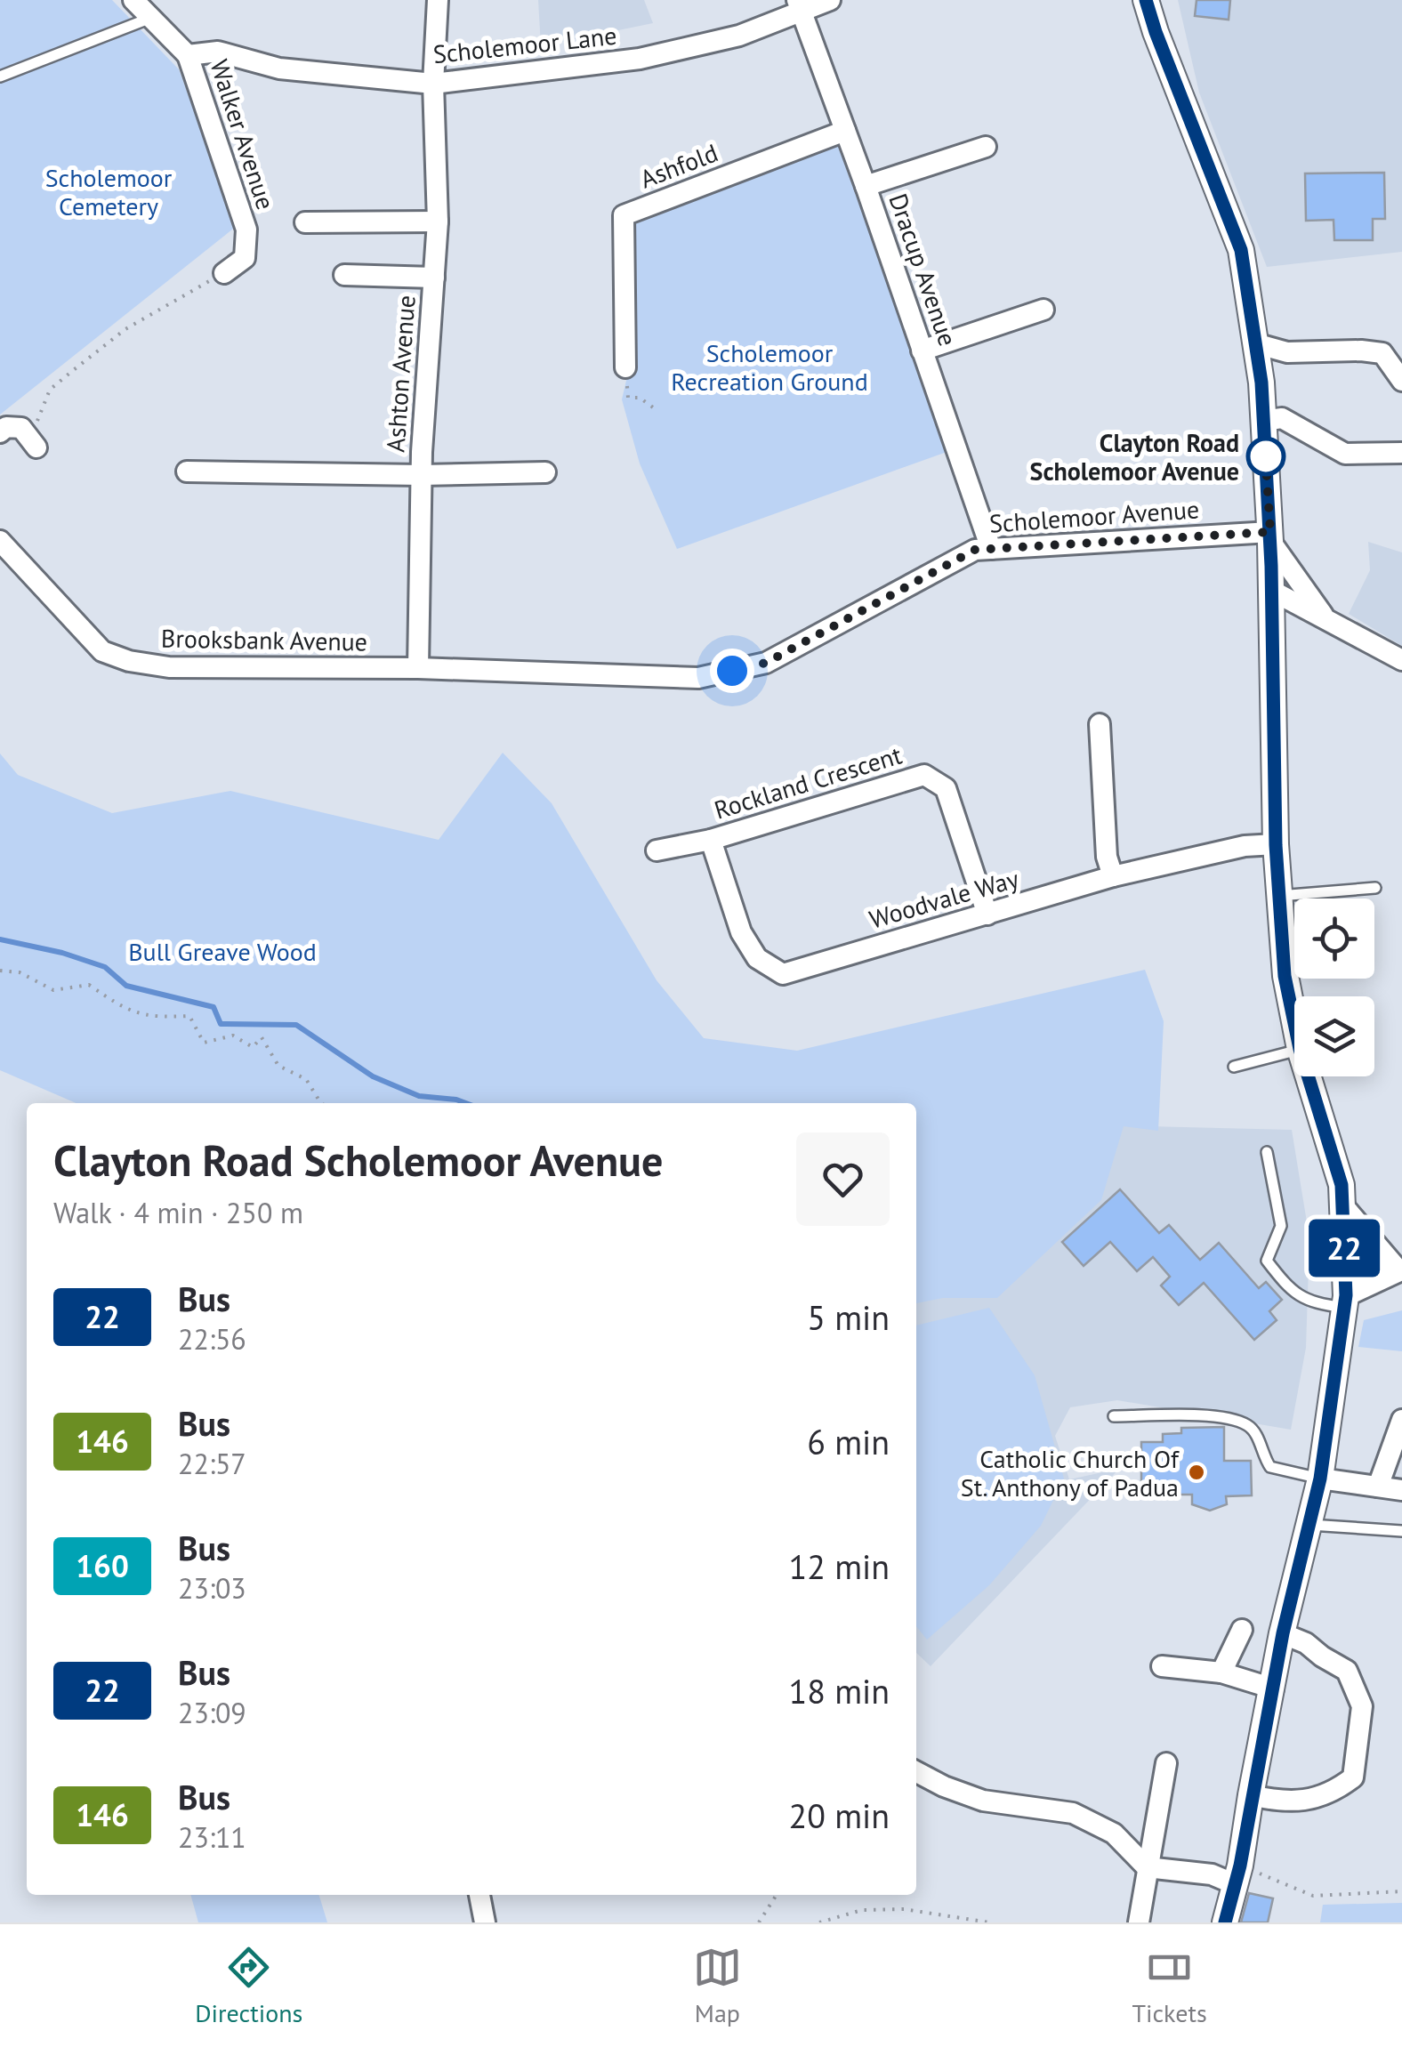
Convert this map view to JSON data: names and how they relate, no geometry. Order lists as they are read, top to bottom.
{
  "streets": {
    "street": [
      "Scholemoor Lane",
      "Walker Avenue",
      "Ashfold",
      "Dracup Avenue",
      "Ashton Avenue",
      "Scholemoor Avenue",
      "Brooksbank Avenue",
      "Rockland Crescent",
      "Woodvale Way"
    ]
  },
  "crossings": [
    ["Scholemoor Lane", "Walker Avenue"],
    ["Scholemoor Lane", "Dracup Avenue"],
    ["Scholemoor Lane", "Ashton Avenue"],
    ["Ashfold", "Dracup Avenue"],
    ["Dracup Avenue", "Scholemoor Avenue"],
    ["Ashton Avenue", "Scholemoor Avenue"],
    ["Ashton Avenue", "Brooksbank Avenue"],
    ["Scholemoor Avenue", "Brooksbank Avenue"],
    ["Rockland Crescent", "Woodvale Way"]
  ],
  "parks": ["Scholemoor Cemetery", "Scholemoor Recreation Ground", "Bull Greave Wood"],
  "places": ["Clayton Road Scholemoor Avenue", "Catholic Church Of St. Anthony of Padua"],
  "lines": ["bus line 22"],
  "page": {
    "on_map": "22",
    "heading": ["Clayton Road Scholemoor Avenue", "Walk · 4 min · 250 m"],
    "list": [
      {
        "mark": "22",
        "name": "Bus",
        "note": "22:56",
        "value": "5 min"
      },
      {
        "mark": "146",
        "name": "Bus",
        "note": "22:57",
        "value": "6 min"
      },
      {
        "mark": "160",
        "name": "Bus",
        "note": "23:03",
        "value": "12 min"
      },
      {
        "mark": "22",
        "name": "Bus",
        "note": "23:09",
        "value": "18 min"
      },
      {
        "mark": "146",
        "name": "Bus",
        "note": "23:11",
        "value": "20 min"
      }
    ],
    "tabs": ["Directions", "Map", "Tickets"]
  }
}
